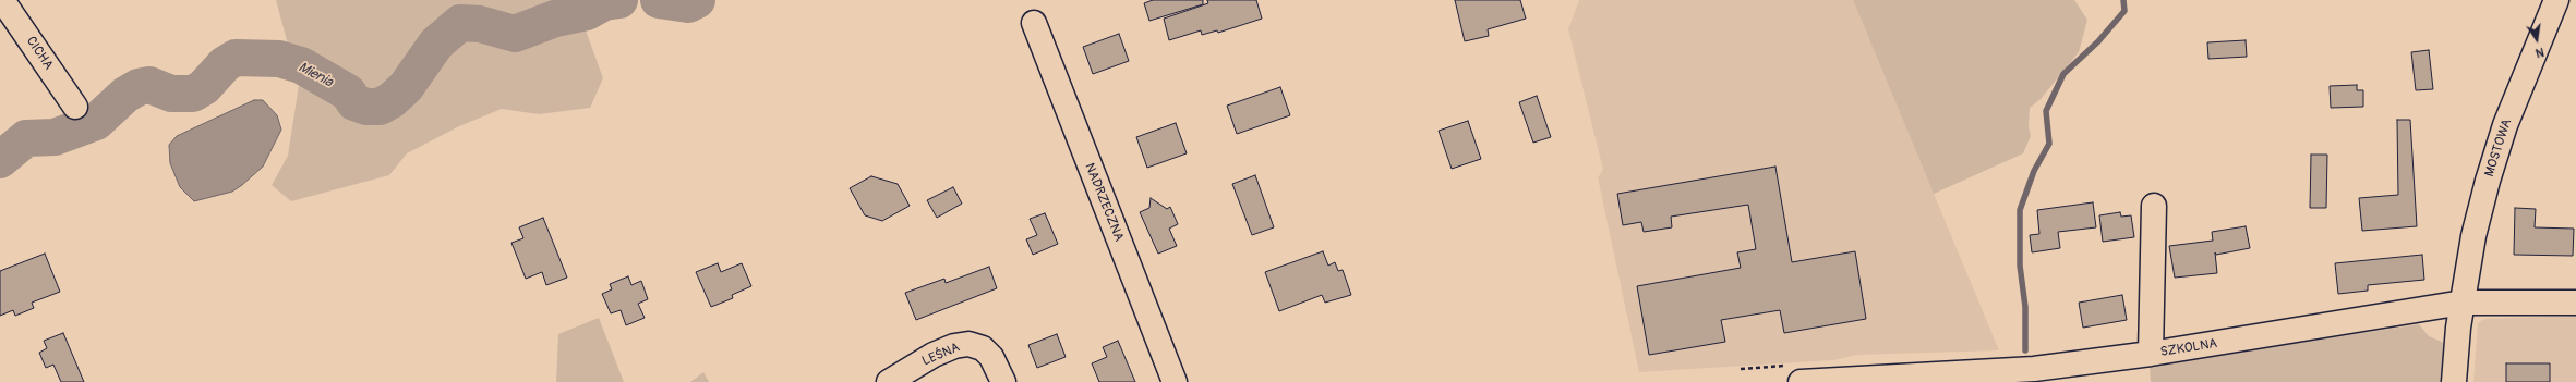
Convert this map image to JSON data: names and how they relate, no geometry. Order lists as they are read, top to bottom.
{
  "streets": {
    "street": [
      "CICHA",
      "MOSTOWA",
      "NADRZECZNA",
      "SZKOLNA",
      "LEŚNA"
    ]
  },
  "crossings": [
    ["MOSTOWA", "SZKOLNA"]
  ],
  "water": ["Mienia"],
  "north": "bottom"
}
